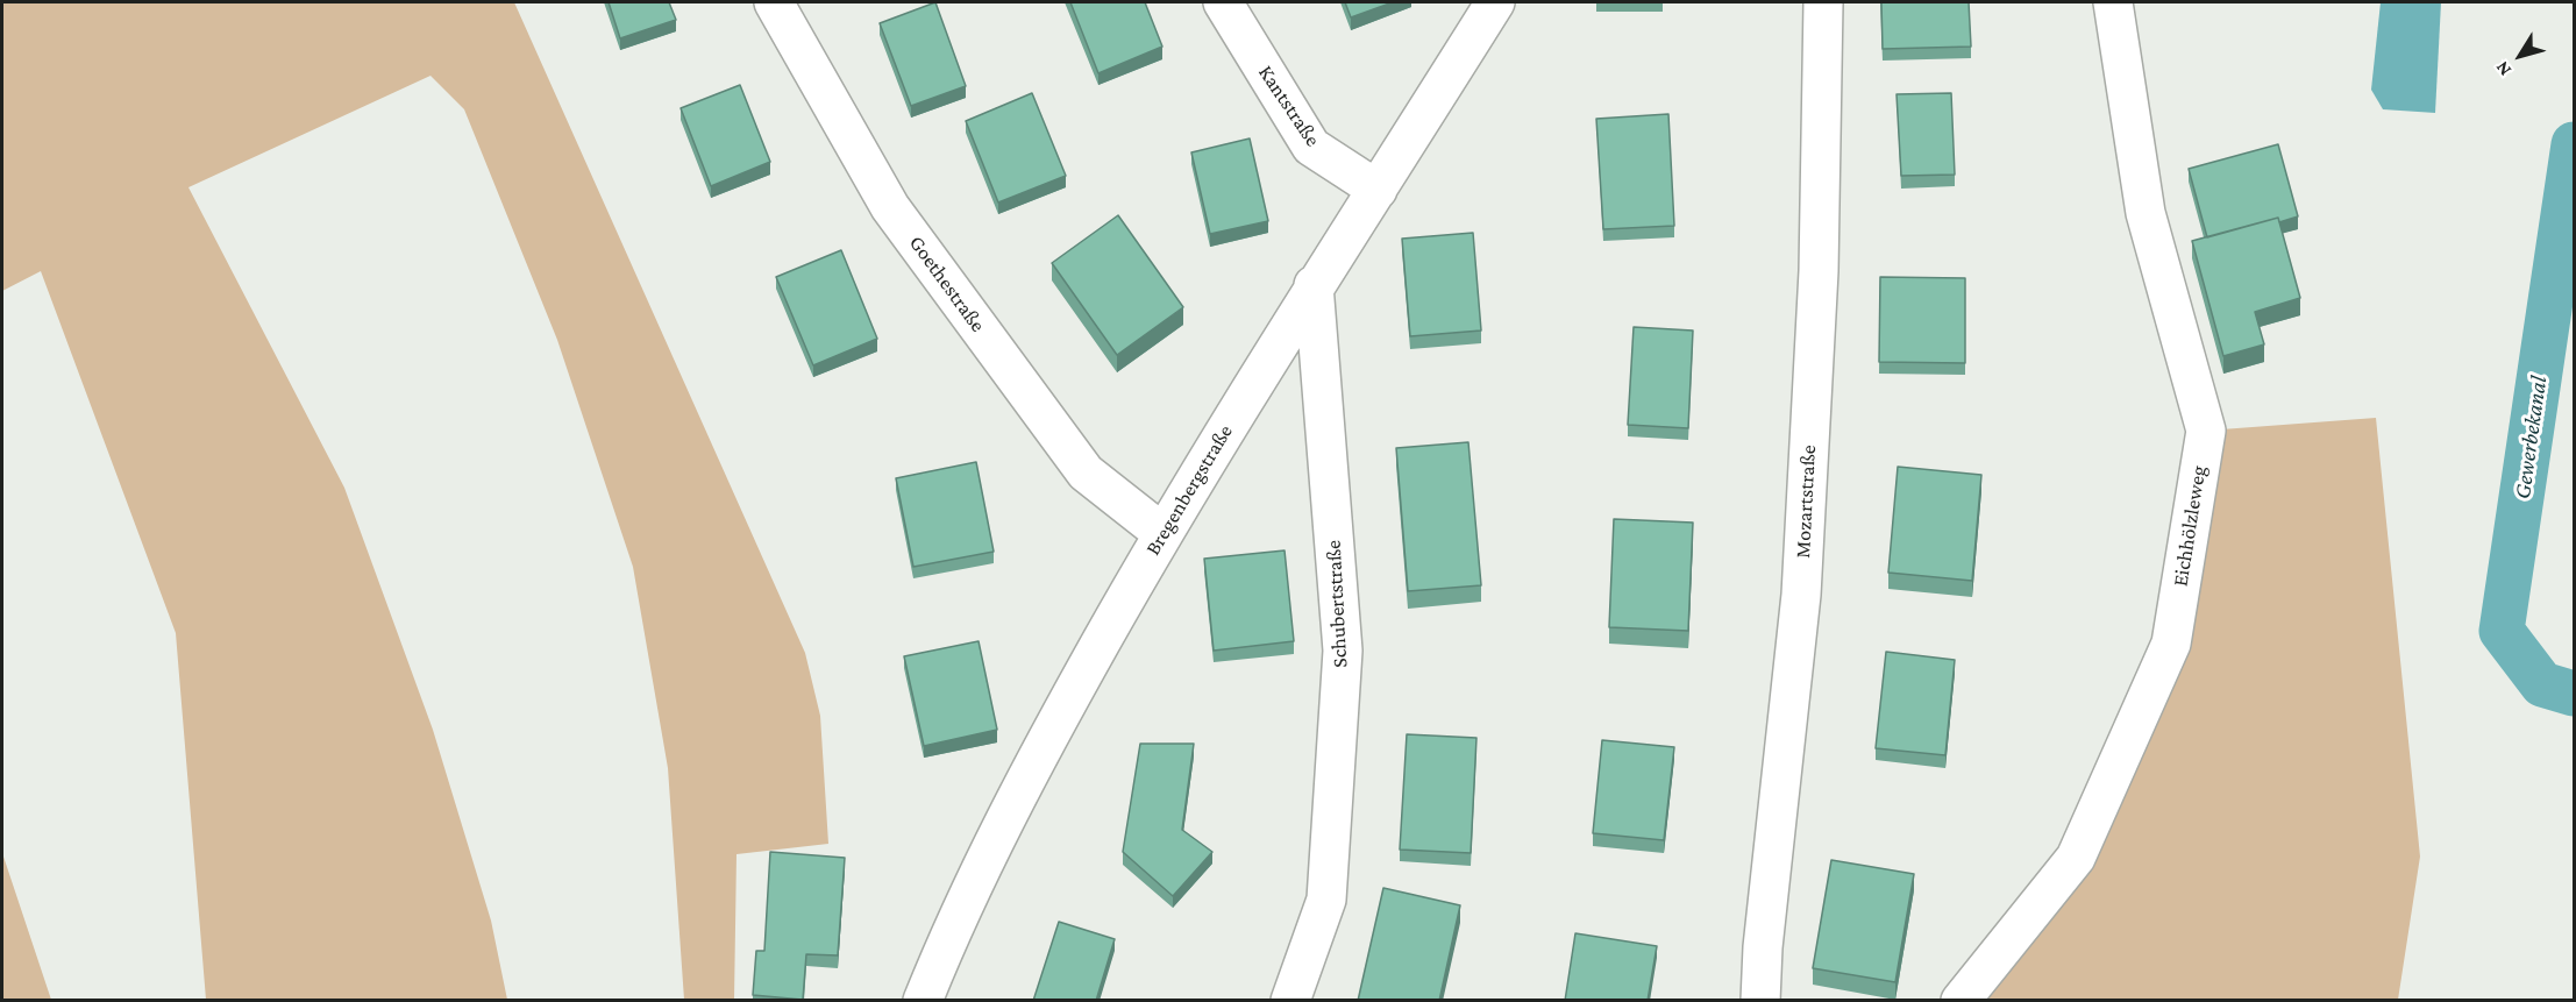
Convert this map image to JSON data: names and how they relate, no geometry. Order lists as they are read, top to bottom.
{
  "streets": {
    "street": [
      "Kantstraße",
      "Goethestraße",
      "Bregenbergstraße",
      "Mozartstraße",
      "Eichhölzleweg",
      "Schubertstraße"
    ]
  },
  "crossings": [
    ["Kantstraße", "Bregenbergstraße"],
    ["Goethestraße", "Bregenbergstraße"],
    ["Bregenbergstraße", "Schubertstraße"]
  ],
  "water": ["Gewerbekanal"],
  "north": "bottom left"
}
